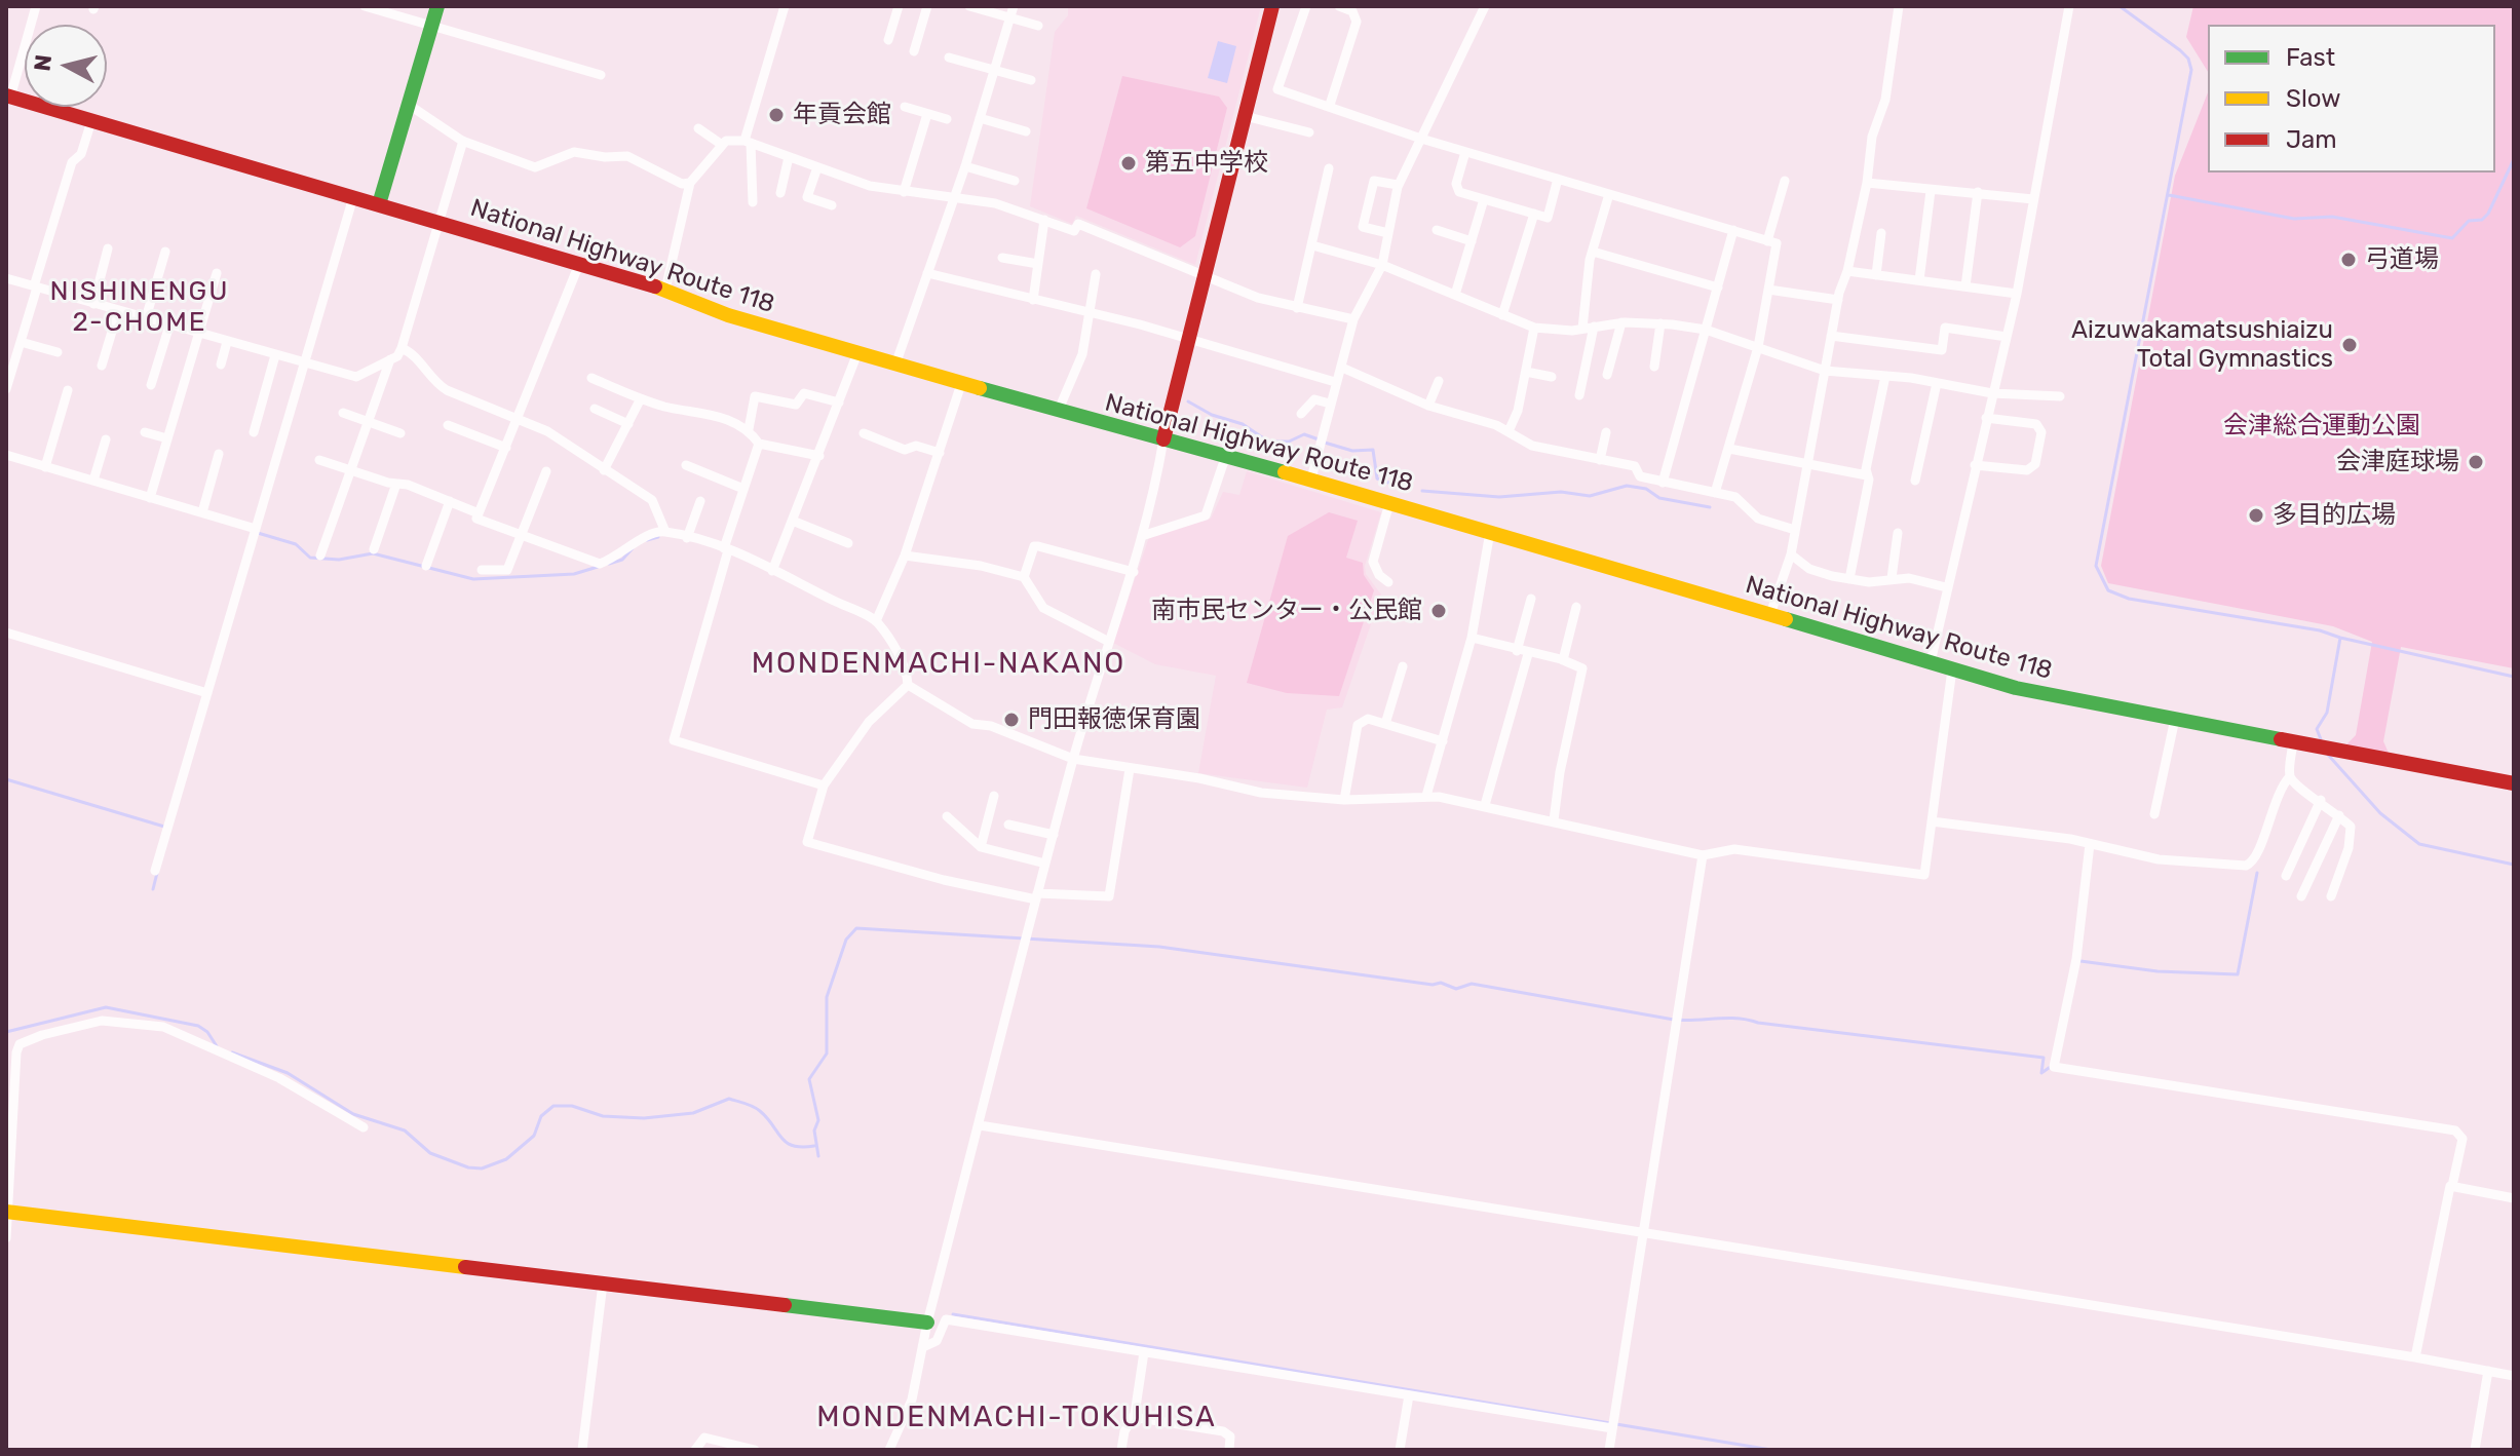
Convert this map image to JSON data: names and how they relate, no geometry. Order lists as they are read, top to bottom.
{
  "streets": {
    "main road": ["National Highway Route 118"]
  },
  "districts": ["NISHINENGU 2-CHOME", "MONDENMACHI-NAKANO", "MONDENMACHI-TOKUHISA"],
  "parks": ["会津総合運動公園"],
  "places": [
    "年貢会館",
    "第五中学校",
    "弓道場",
    "Aizuwakamatsushiaizu Total Gymnastics",
    "会津庭球場",
    "多目的広場",
    "南市民センター・公民館",
    "門田報徳保育園"
  ],
  "legend": ["Fast", "Slow", "Jam"],
  "north": "left"
}
